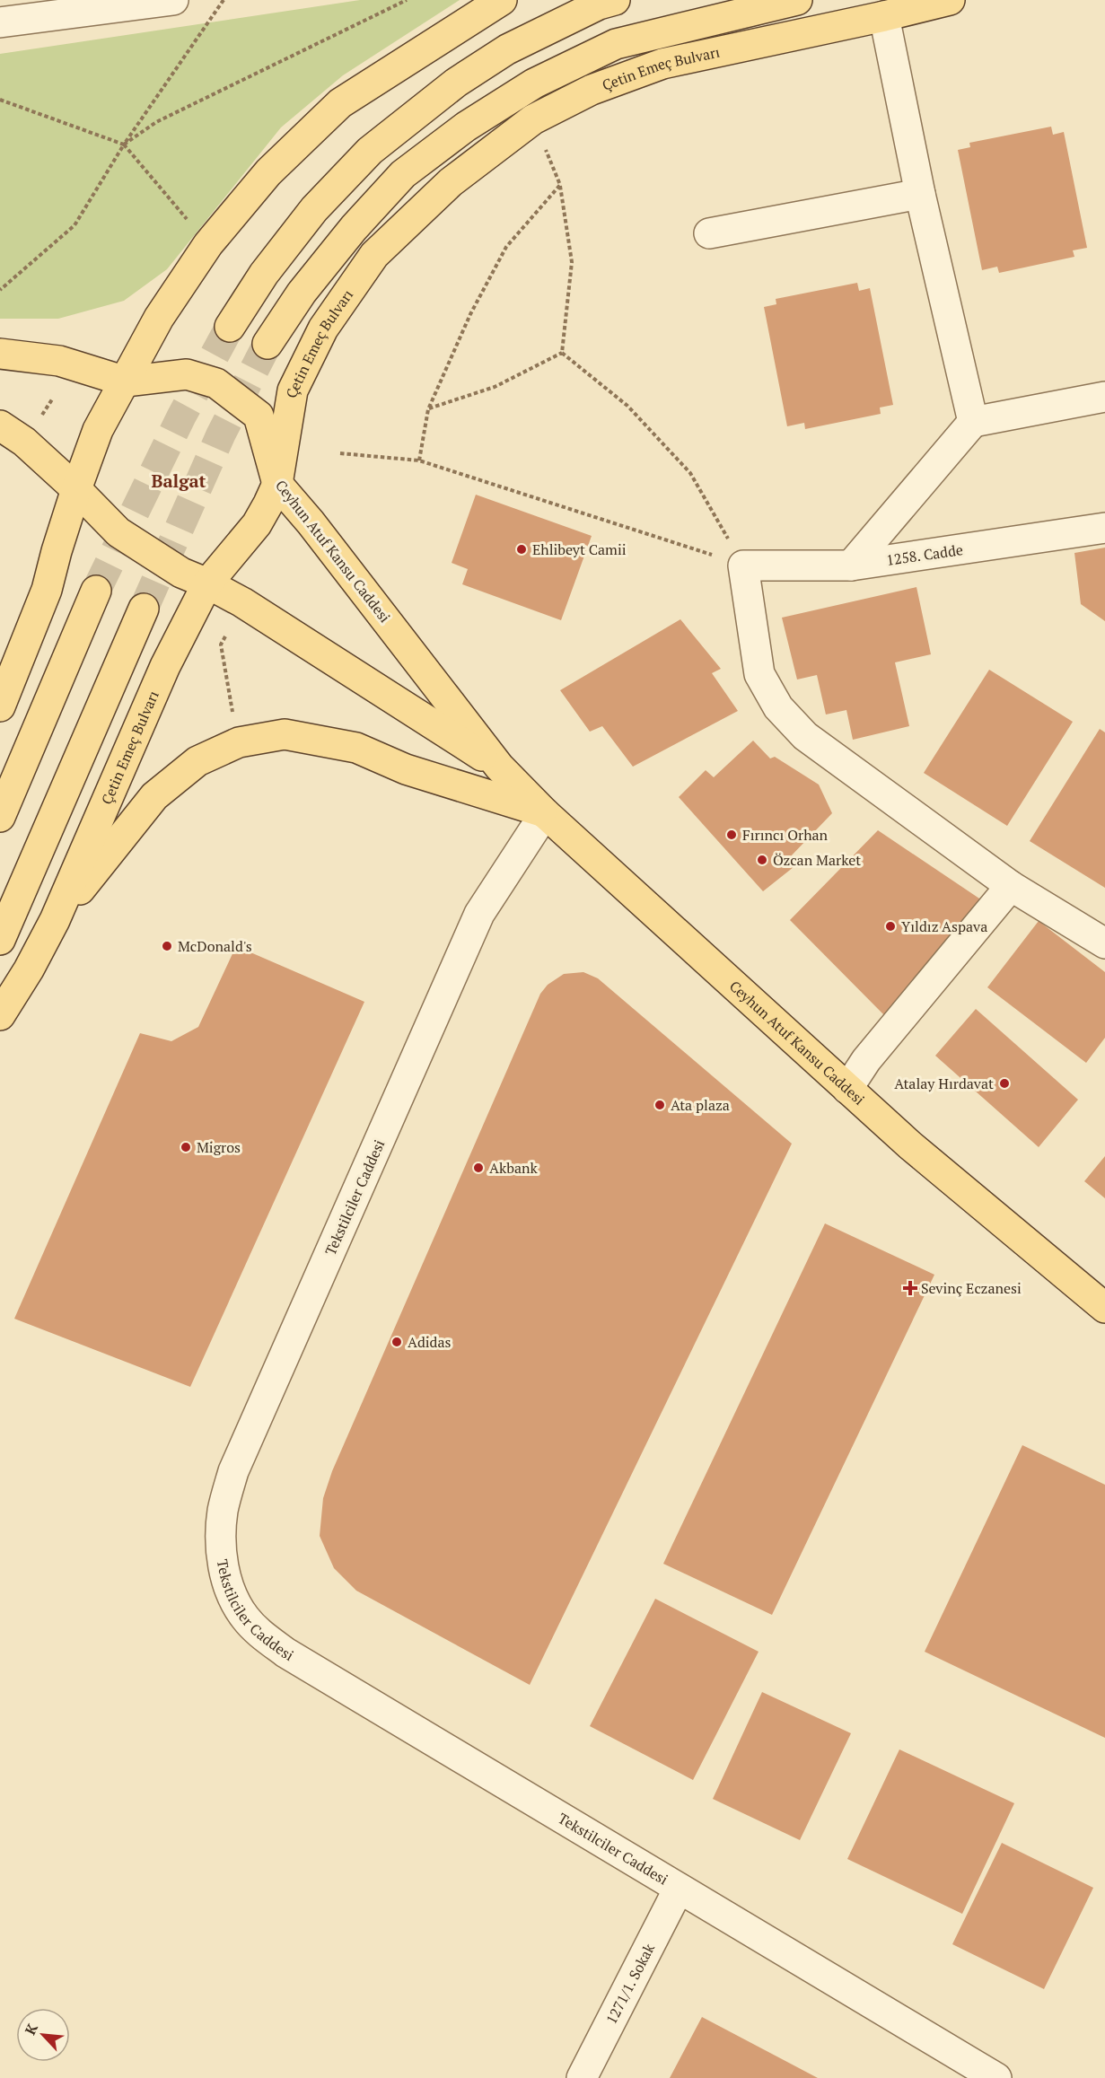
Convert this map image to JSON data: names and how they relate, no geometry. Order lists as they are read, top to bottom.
{
  "streets": {
    "main road": ["Çetin Emeç Bulvarı", "Ceyhun Atuf Kansu Caddesi"],
    "street": ["1258. Cadde", "Tekstilciler Caddesi", "1271/1. Sokak"]
  },
  "crossings": [
    ["Çetin Emeç Bulvarı", "Ceyhun Atuf Kansu Caddesi"],
    ["Ceyhun Atuf Kansu Caddesi", "Tekstilciler Caddesi"],
    ["Tekstilciler Caddesi", "1271/1. Sokak"]
  ],
  "districts": ["Balgat"],
  "places": {
    "other": [
      "Ehlibeyt Camii",
      "Fırıncı Orhan",
      "Özcan Market",
      "Yıldız Aspava",
      "McDonald's",
      "Atalay Hırdavat",
      "Ata plaza",
      "Migros",
      "Akbank",
      "Adidas"
    ],
    "health": ["Sevinç Eczanesi"]
  },
  "north": "top left"
}
